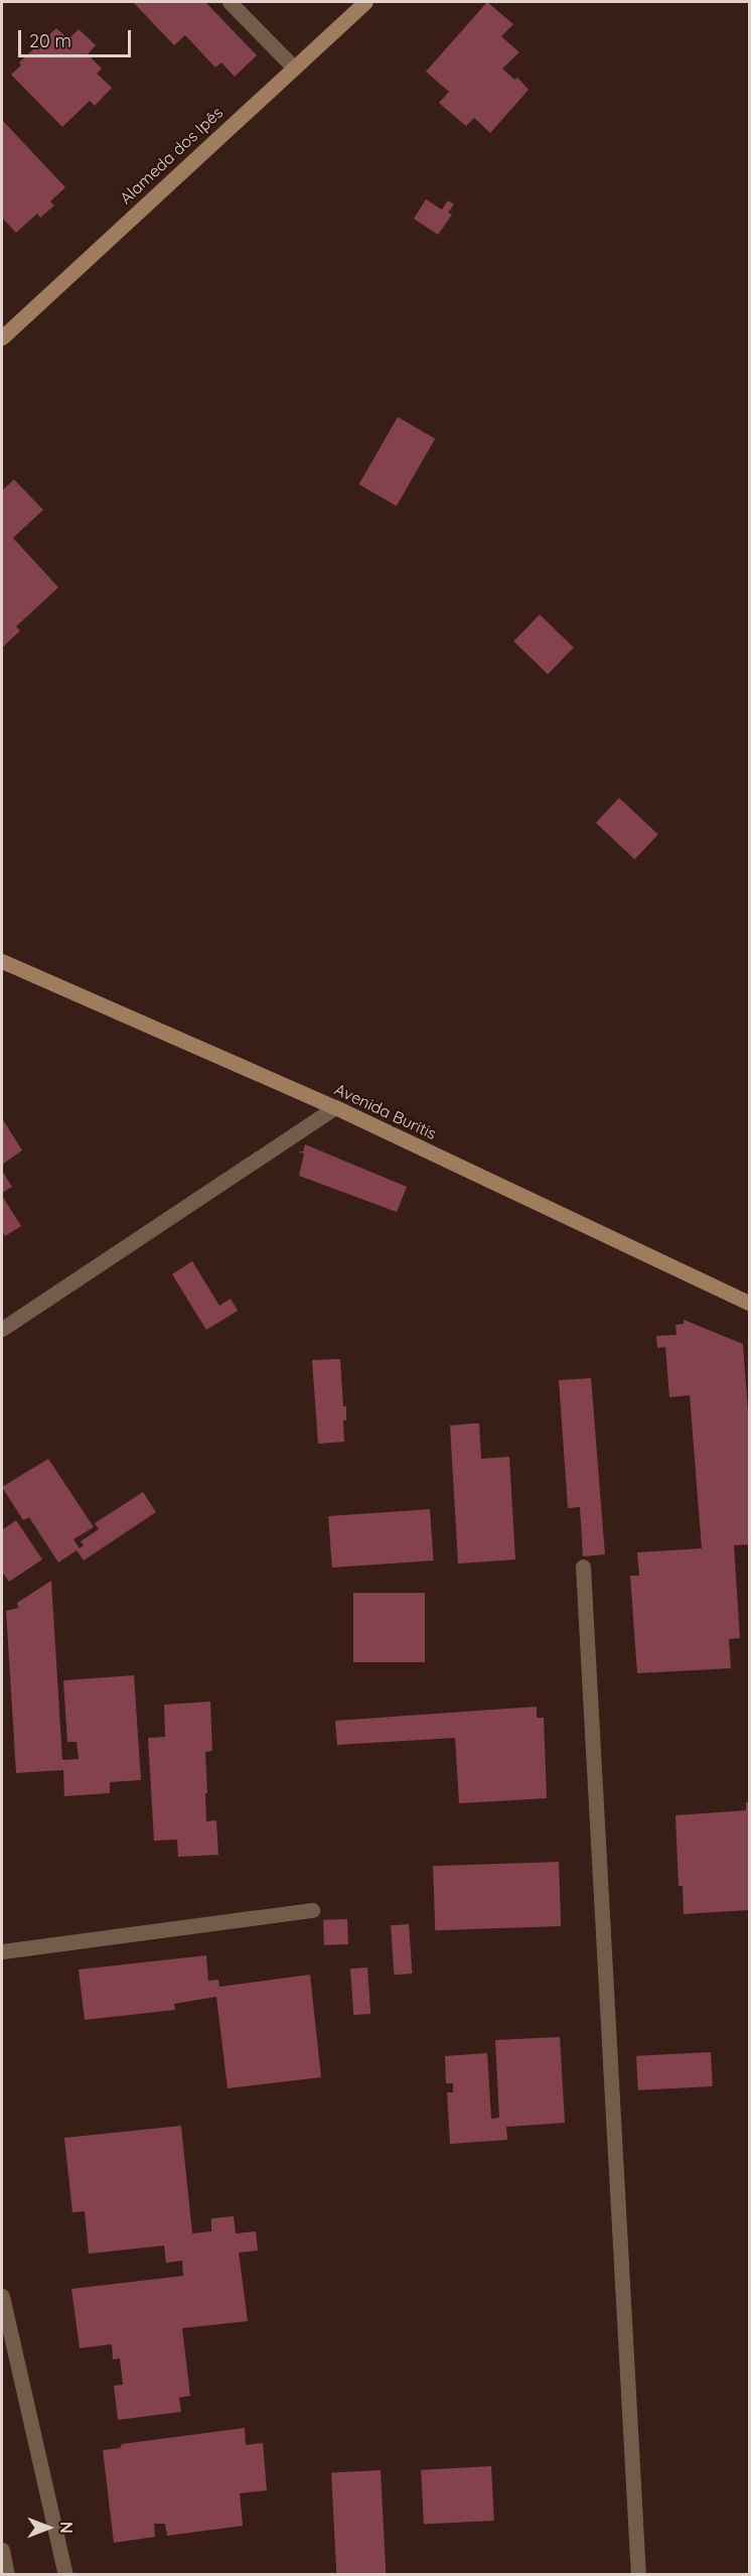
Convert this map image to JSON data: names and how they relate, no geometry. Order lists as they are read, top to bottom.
{
  "streets": {
    "street": ["Alameda dos Ipês", "Avenida Buritis"]
  },
  "scale_bar": "20 m",
  "north": "right"
}
